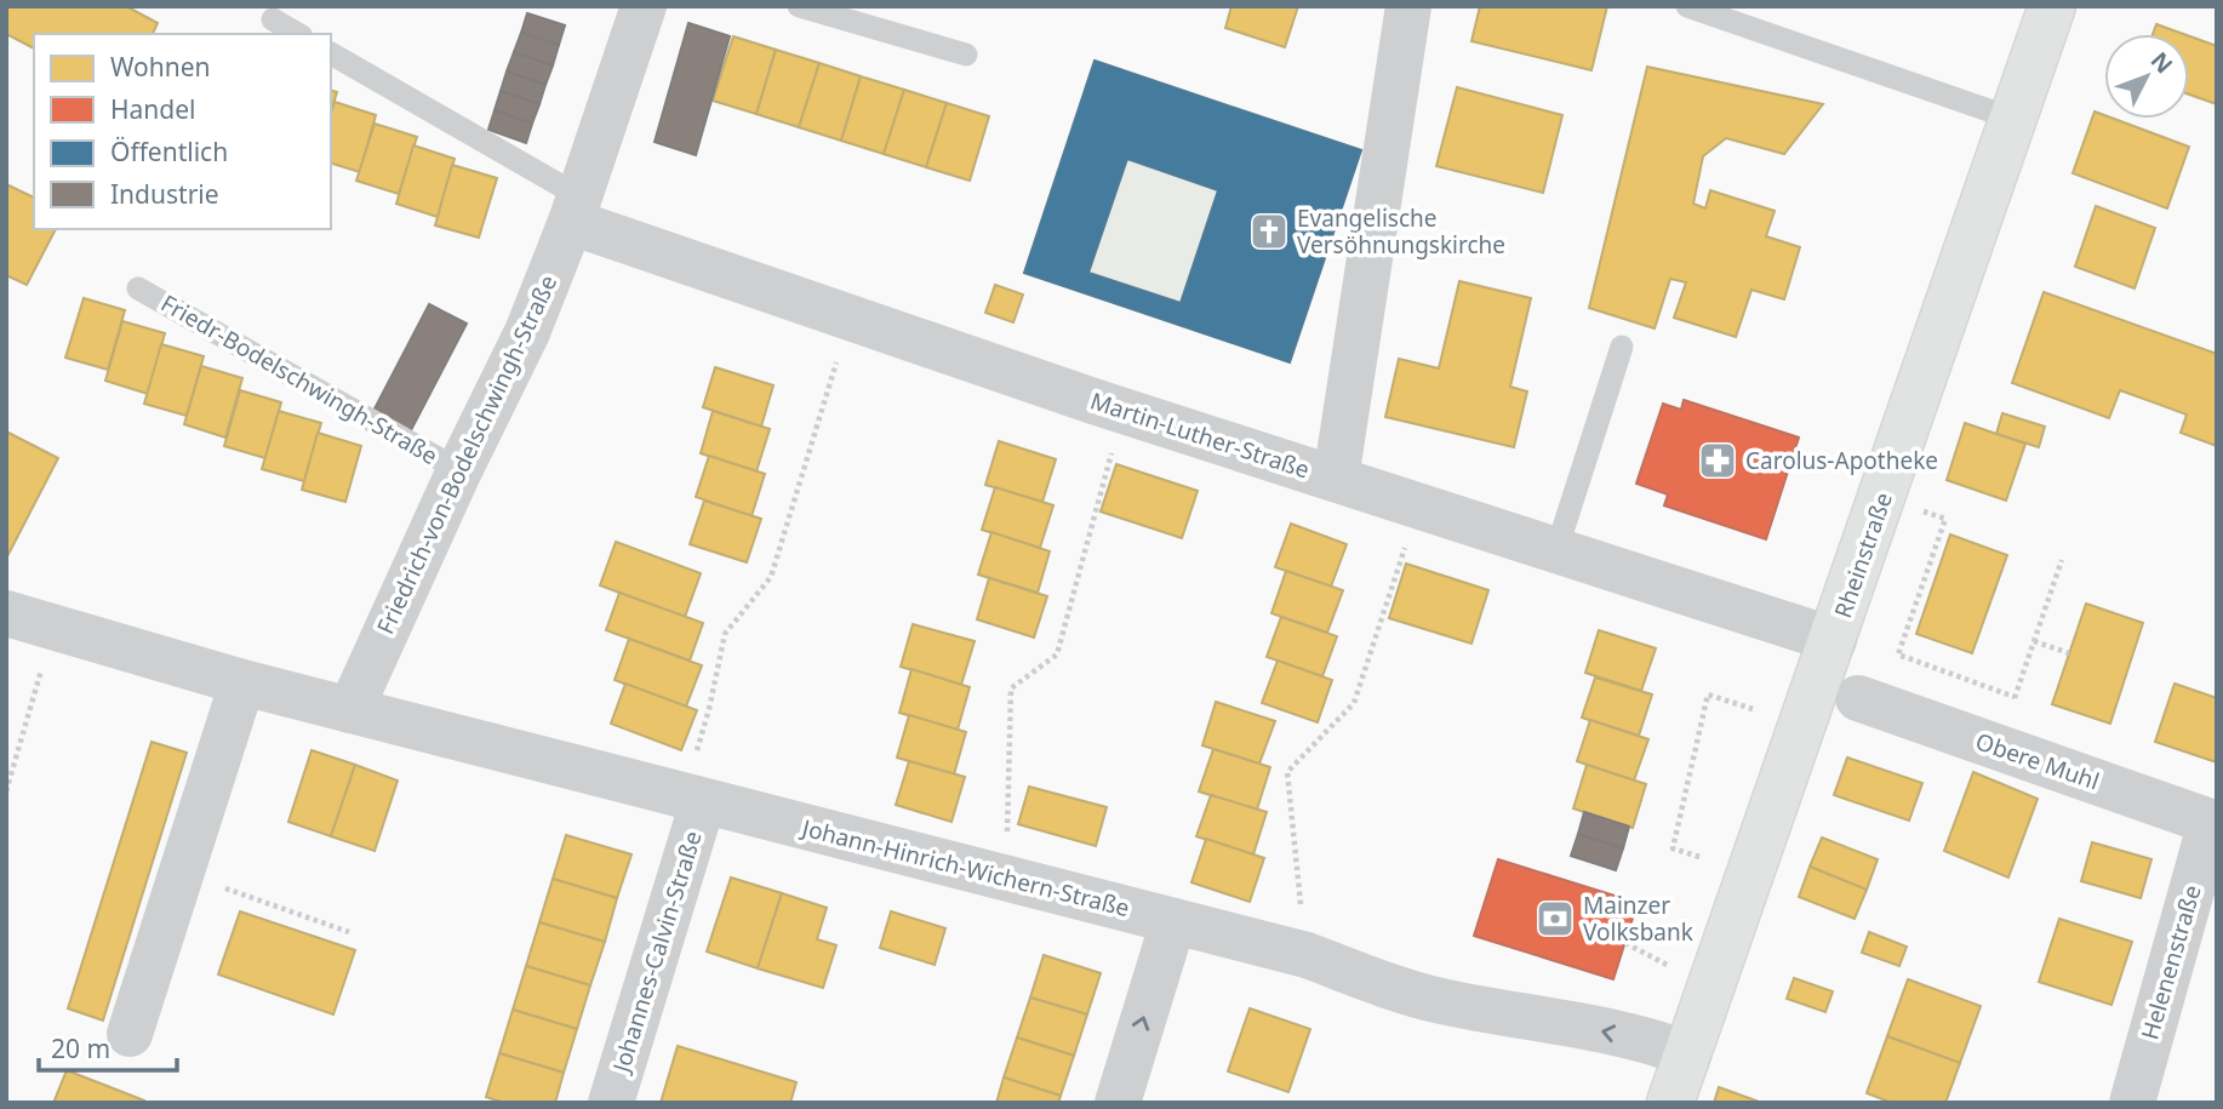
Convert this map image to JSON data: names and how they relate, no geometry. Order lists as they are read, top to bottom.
{
  "streets": {
    "main road": ["Rheinstraße"],
    "street": [
      "Martin-Luther-Straße",
      "Friedrich-von-Bodelschwingh-Straße",
      "Obere Muhl",
      "Johann-Hinrich-Wichern-Straße",
      "Johannes-Calvin-Straße",
      "Helenenstraße"
    ],
    "lane": ["Friedr-Bodelschwingh-Straße"]
  },
  "crossings": [
    ["Friedr-Bodelschwingh-Straße", "Friedrich-von-Bodelschwingh-Straße"],
    ["Martin-Luther-Straße", "Friedrich-von-Bodelschwingh-Straße"],
    ["Martin-Luther-Straße", "Rheinstraße"],
    ["Friedrich-von-Bodelschwingh-Straße", "Johann-Hinrich-Wichern-Straße"],
    ["Rheinstraße", "Johann-Hinrich-Wichern-Straße"],
    ["Obere Muhl", "Helenenstraße"],
    ["Johann-Hinrich-Wichern-Straße", "Johannes-Calvin-Straße"]
  ],
  "places": {
    "church": ["Evangelische Versöhnungskirche"],
    "pharmacy": ["Carolus-Apotheke"],
    "bank": ["Mainzer Volksbank"]
  },
  "legend": [
    "Wohnen",
    "Handel",
    "Öffentlich",
    "Industrie"
  ],
  "scale_bar": "20 m",
  "north": "top right"
}
